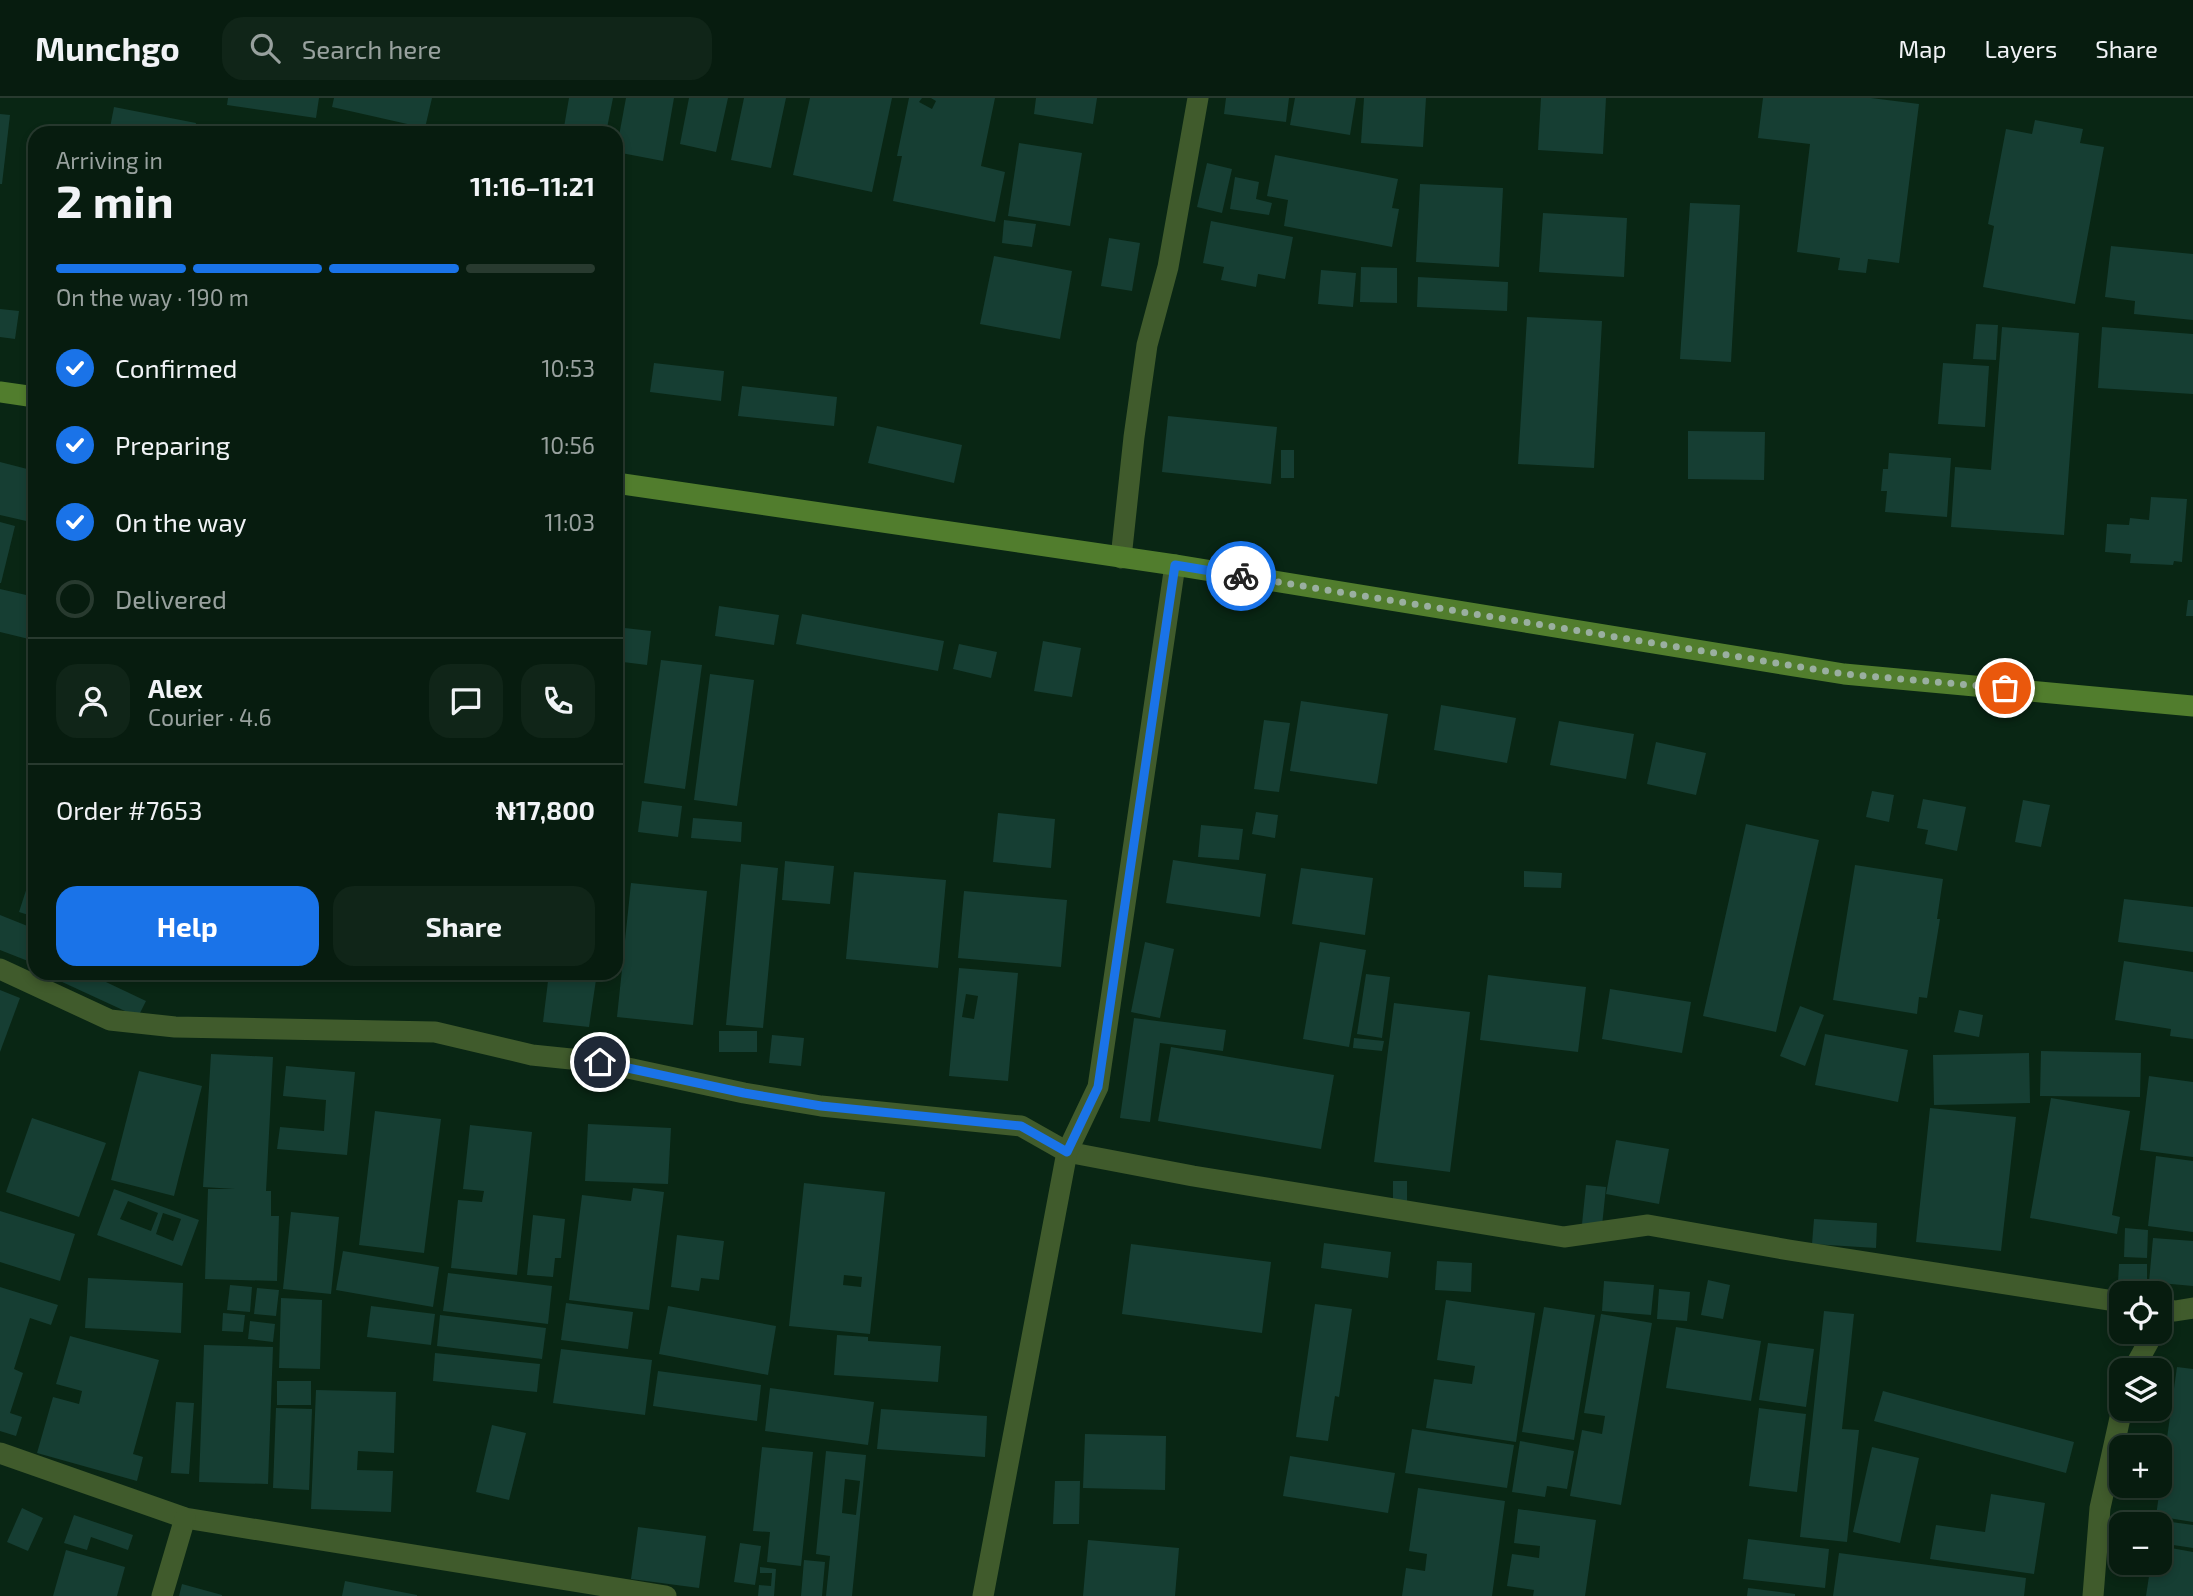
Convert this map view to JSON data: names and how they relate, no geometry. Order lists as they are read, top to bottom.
{
  "page": {
    "header": "Munchgo",
    "search": "Search here",
    "nav": ["Map", "Layers", "Share"],
    "heading": ["2 min", "Arriving in", "11:16–11:21"],
    "panel": [
      "Alex",
      "Courier · 4.6",
      "Order #7653",
      "₦17,800"
    ],
    "bar": "On the way · 190 m",
    "list": [
      ["Confirmed", "10:53"],
      ["Preparing", "10:56"],
      ["On the way", "11:03"],
      "Delivered"
    ],
    "buttons": ["Help", "Share"],
    "map_buttons": ["+", "−"]
  }
}
